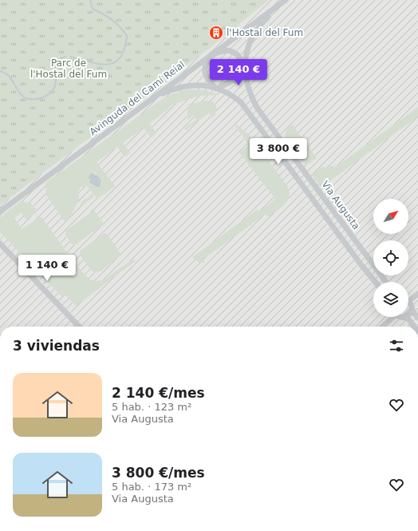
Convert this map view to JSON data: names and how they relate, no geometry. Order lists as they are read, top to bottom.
{
  "streets": {
    "street": ["Avinguda del Camí Reial", "Via Augusta"]
  },
  "crossings": [
    ["Avinguda del Camí Reial", "Via Augusta"]
  ],
  "parks": ["Parc de l'Hostal del Fum"],
  "places": {
    "building": ["l'Hostal del Fum"]
  },
  "north": "top right",
  "page": {
    "price": ["2 140 €", "3 800 €", "1 140 €"],
    "heading": "3 viviendas",
    "list": [
      {
        "name": "2 140 €/mes",
        "note": "5 hab. · 123 m² · Via Augusta"
      },
      {
        "name": "3 800 €/mes",
        "note": "5 hab. · 173 m² · Via Augusta"
      }
    ]
  }
}
